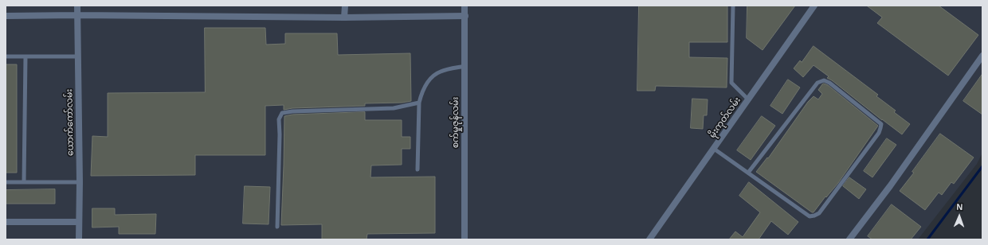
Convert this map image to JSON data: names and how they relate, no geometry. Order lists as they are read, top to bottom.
{
  "streets": {
    "street": ["မိုးကုတ်လမ်း", "ယောက်ကော်လမ်း", "စက်မှုဇုန်လမ်း"]
  },
  "north": "top"
}
